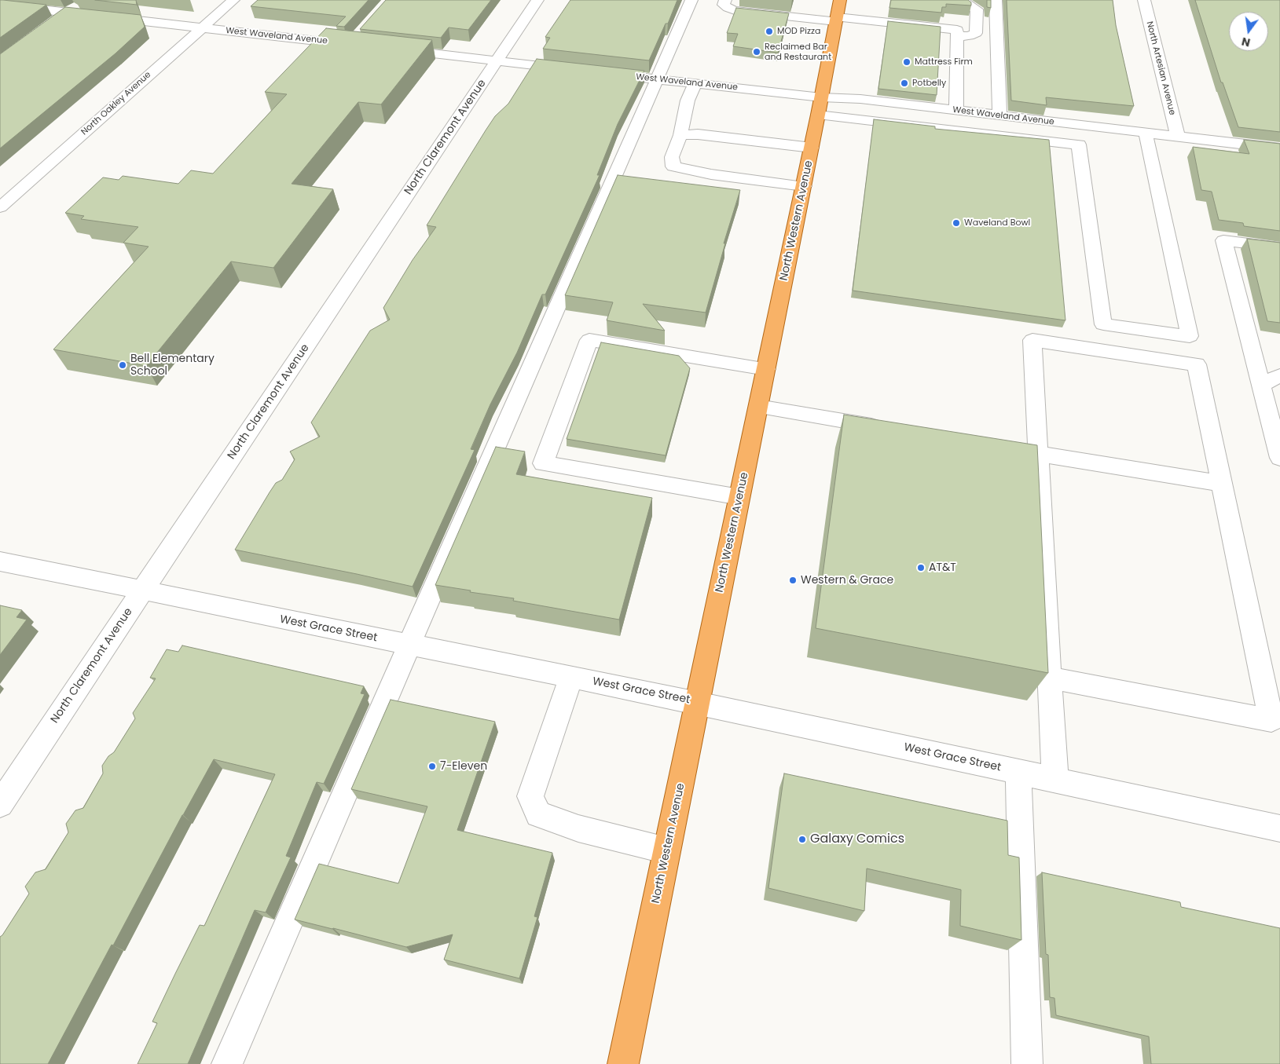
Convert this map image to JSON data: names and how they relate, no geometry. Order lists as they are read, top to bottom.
{
  "streets": {
    "main road": ["North Western Avenue"],
    "street": [
      "West Waveland Avenue",
      "North Artesian Avenue",
      "North Oakley Avenue",
      "North Claremont Avenue",
      "West Grace Street"
    ]
  },
  "crossings": [
    ["West Waveland Avenue", "North Artesian Avenue"],
    ["West Waveland Avenue", "North Oakley Avenue"],
    ["West Waveland Avenue", "North Western Avenue"],
    ["North Claremont Avenue", "West Grace Street"],
    ["North Western Avenue", "West Grace Street"]
  ],
  "places": [
    "MOD Pizza",
    "Reclaimed Bar and Restaurant",
    "Mattress Firm",
    "Potbelly",
    "Waveland Bowl",
    "Bell Elementary School",
    "AT&T",
    "Western & Grace",
    "7-Eleven",
    "Galaxy Comics"
  ],
  "north": "bottom"
}
